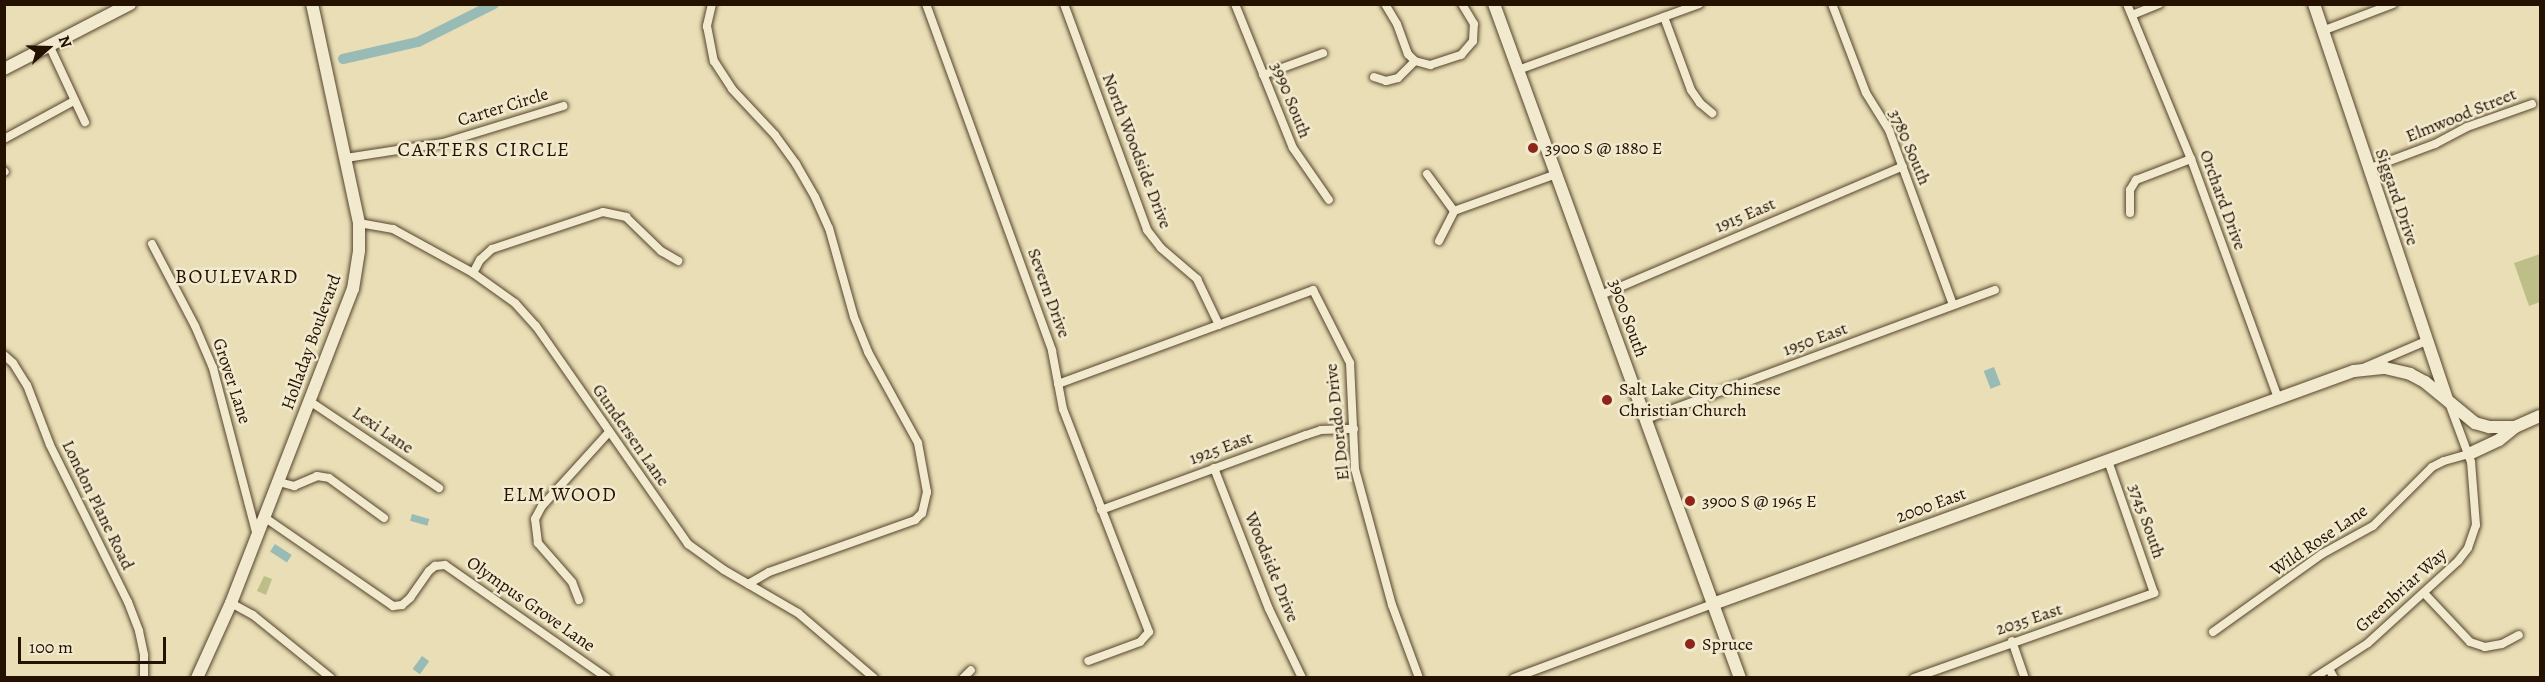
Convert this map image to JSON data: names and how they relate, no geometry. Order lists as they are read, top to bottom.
{
  "streets": {
    "street": [
      "3990 South",
      "Carter Circle",
      "Elmwood Street",
      "3780 South",
      "North Woodside Drive",
      "Siggard Drive",
      "Orchard Drive",
      "1915 East",
      "Severn Drive",
      "3900 South",
      "1950 East",
      "Holladay Boulevard",
      "Grover Lane",
      "El Dorado Drive",
      "Lexi Lane",
      "Gundersen Lane",
      "1925 East",
      "London Plane Road",
      "2000 East",
      "3745 South",
      "Wild Rose Lane",
      "Woodside Drive",
      "Greenbriar Way",
      "Olympus Grove Lane",
      "2035 East"
    ]
  },
  "crossings": [
    ["Carter Circle", "Holladay Boulevard"],
    ["Elmwood Street", "Siggard Drive"],
    ["3780 South", "1915 East"],
    ["3780 South", "1950 East"],
    ["North Woodside Drive", "El Dorado Drive"],
    ["Siggard Drive", "2000 East"],
    ["Siggard Drive", "Greenbriar Way"],
    ["Orchard Drive", "2000 East"],
    ["1915 East", "3900 South"],
    ["Severn Drive", "El Dorado Drive"],
    ["Severn Drive", "1925 East"],
    ["3900 South", "1950 East"],
    ["3900 South", "2000 East"],
    ["Holladay Boulevard", "Grover Lane"],
    ["Holladay Boulevard", "Lexi Lane"],
    ["Holladay Boulevard", "Gundersen Lane"],
    ["Holladay Boulevard", "Olympus Grove Lane"],
    ["El Dorado Drive", "1925 East"],
    ["1925 East", "Woodside Drive"],
    ["2000 East", "3745 South"],
    ["2000 East", "Greenbriar Way"],
    ["3745 South", "2035 East"],
    ["Wild Rose Lane", "Greenbriar Way"]
  ],
  "districts": ["CARTERS CIRCLE", "BOULEVARD", "ELM WOOD"],
  "places": [
    "3900 S @ 1880 E",
    "Salt Lake City Chinese Christian Church",
    "3900 S @ 1965 E",
    "Spruce"
  ],
  "scale_bar": "100 m",
  "north": "right"
}
